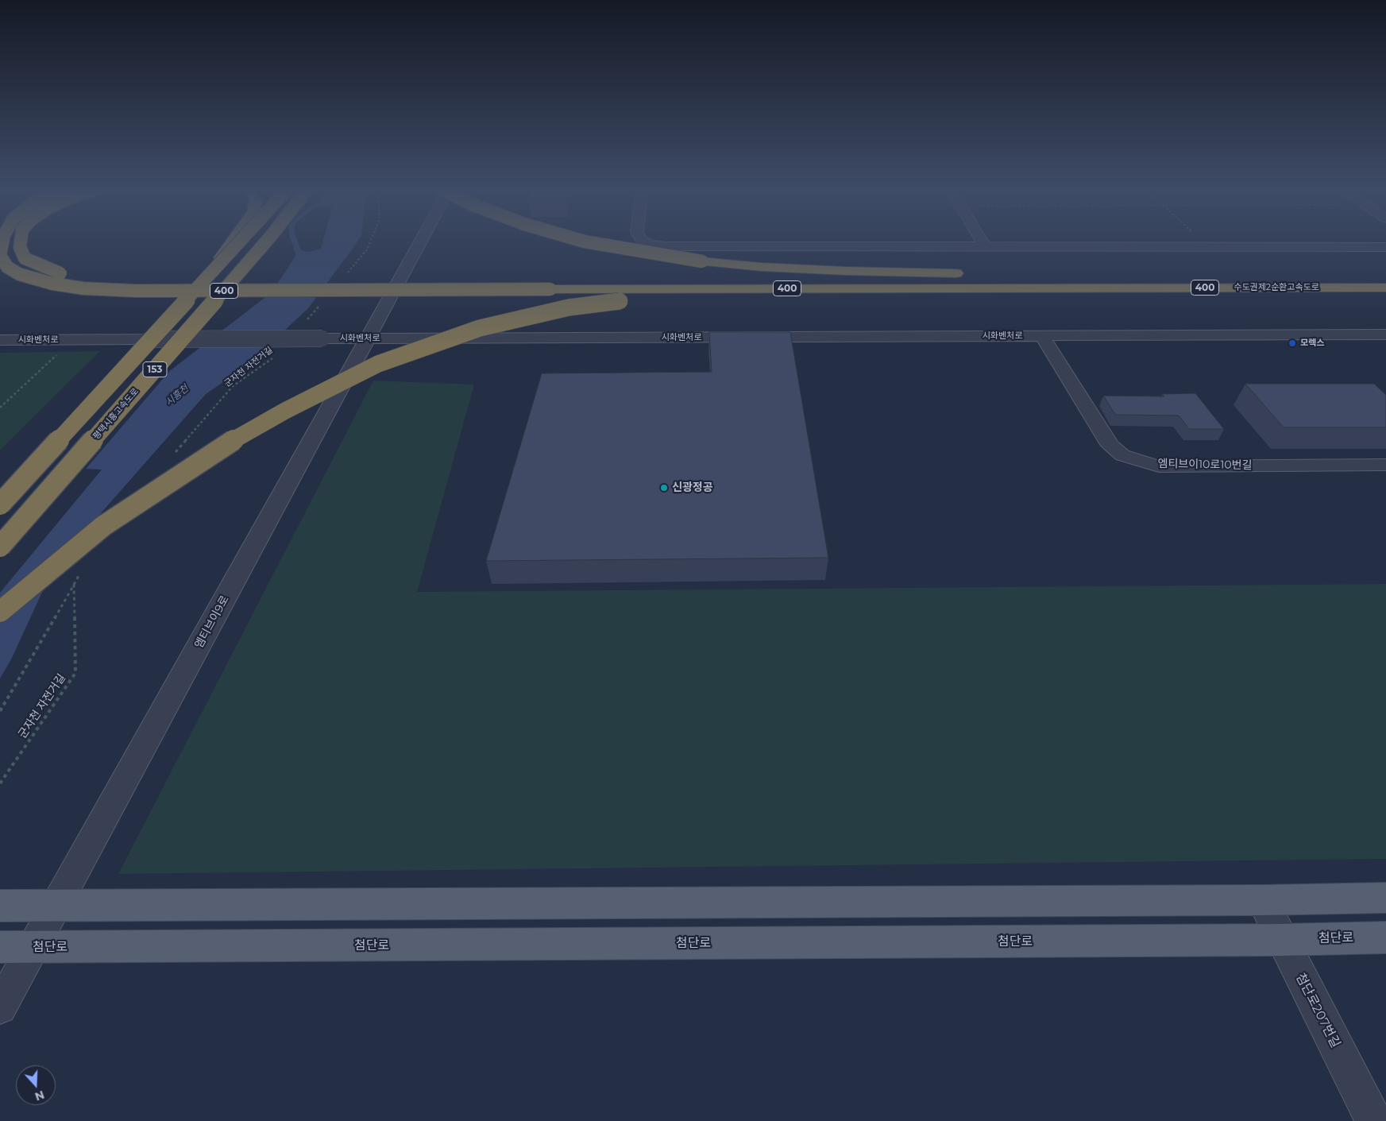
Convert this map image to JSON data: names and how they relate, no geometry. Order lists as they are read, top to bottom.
{
  "streets": {
    "highway": [
      "400",
      "수도권제2순환고속도로",
      "153",
      "평택시흥고속도로"
    ],
    "main road": ["첨단로"],
    "street": [
      "시화벤처로",
      "엠티브이10로10번길",
      "엠티브이9로",
      "첨단로207번길"
    ],
    "path": ["군자천 자전거길"]
  },
  "crossings": [
    ["400", "수도권제2순환고속도로"],
    ["시화벤처로", "엠티브이10로10번길"],
    ["시화벤처로", "엠티브이9로"],
    ["엠티브이9로", "첨단로"],
    ["첨단로", "첨단로207번길"]
  ],
  "water": ["시흥천"],
  "places": ["모렉스", "신광정공"],
  "north": "bottom"
}
